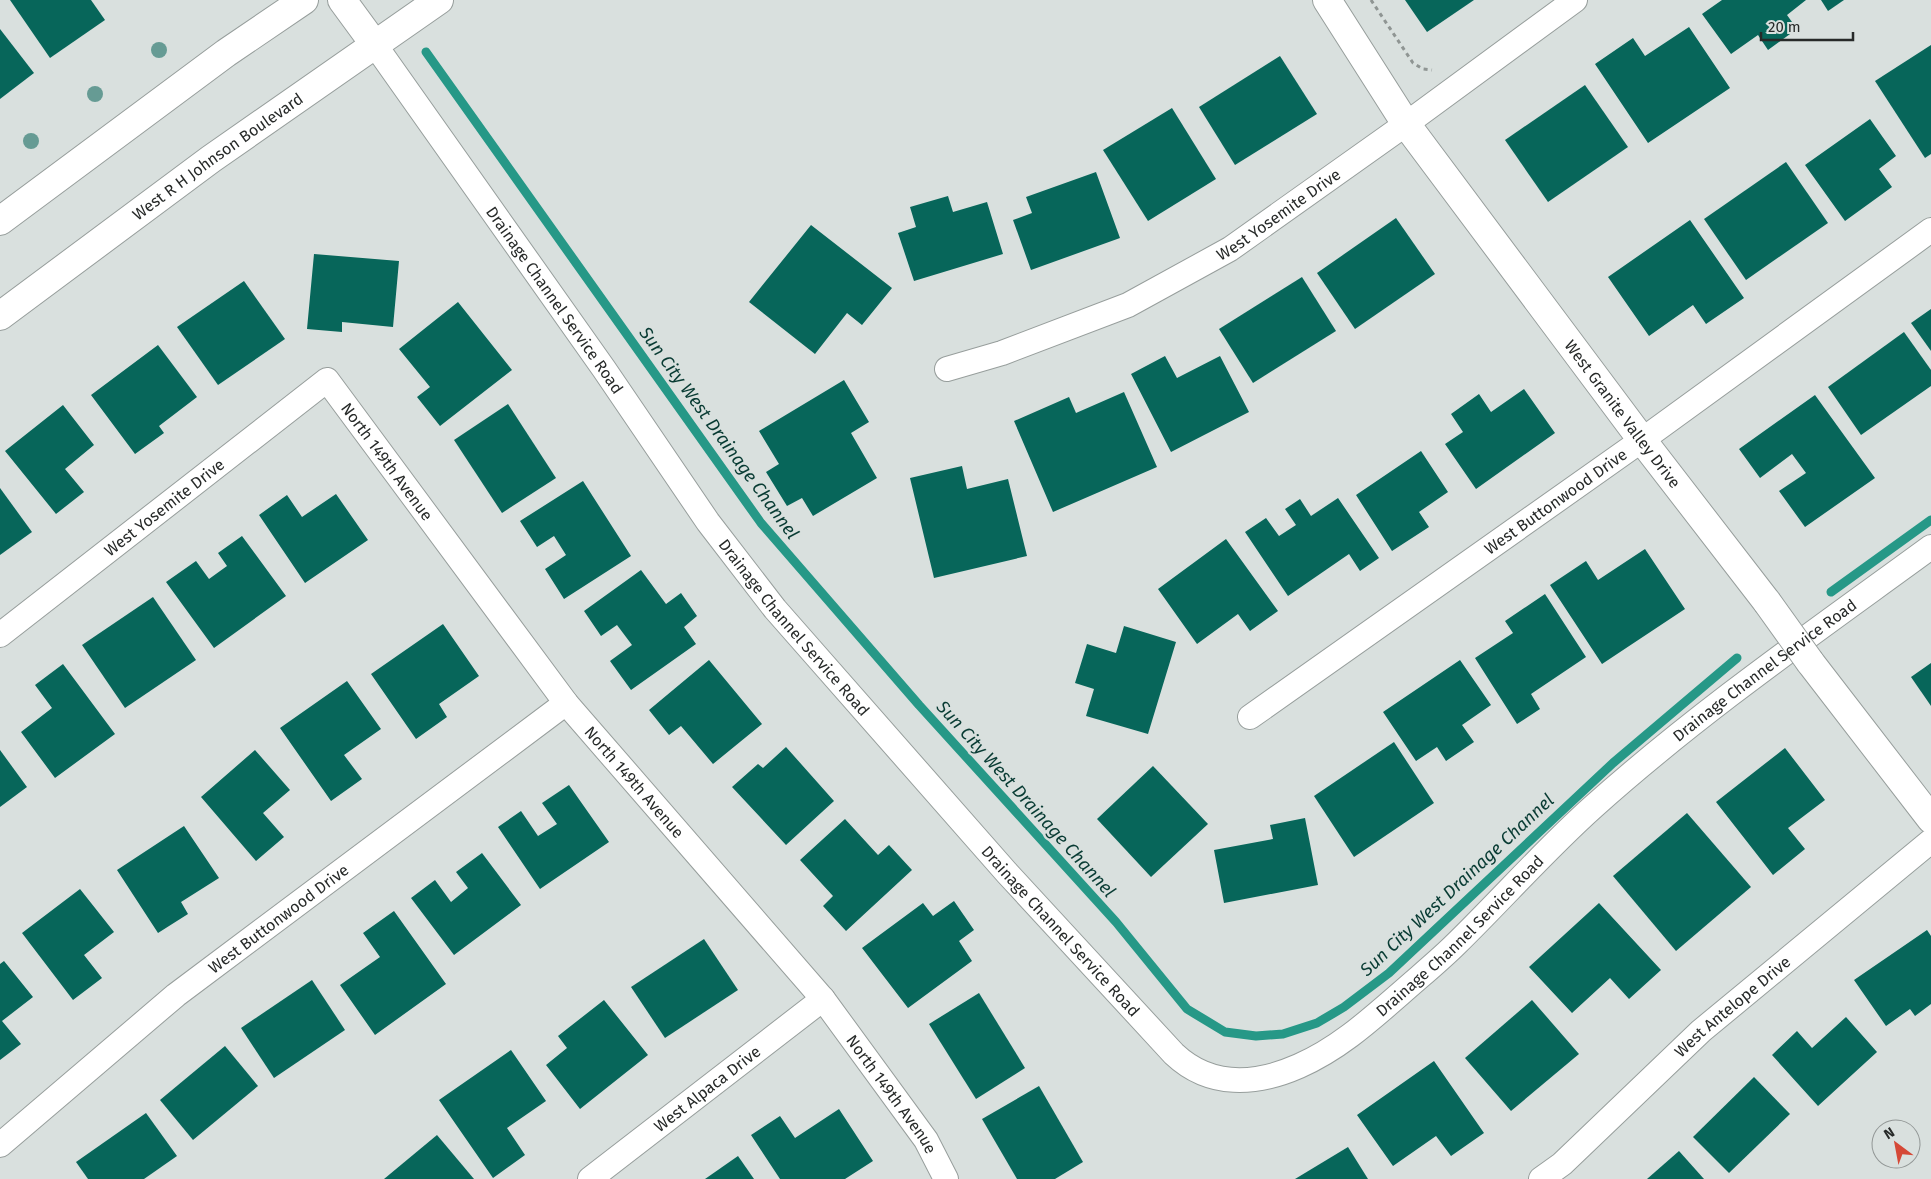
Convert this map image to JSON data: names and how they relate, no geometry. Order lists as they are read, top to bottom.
{
  "streets": {
    "street": [
      "West R H Johnson Boulevard",
      "West Yosemite Drive",
      "Drainage Channel Service Road",
      "West Granite Valley Drive",
      "North 149th Avenue",
      "West Buttonwood Drive",
      "West Antelope Drive",
      "West Alpaca Drive"
    ]
  },
  "crossings": [
    ["West R H Johnson Boulevard", "Drainage Channel Service Road"],
    ["West Yosemite Drive", "West Granite Valley Drive"],
    ["West Yosemite Drive", "North 149th Avenue"],
    ["West Granite Valley Drive", "West Buttonwood Drive"],
    ["North 149th Avenue", "West Buttonwood Drive"],
    ["North 149th Avenue", "West Alpaca Drive"]
  ],
  "water": ["Sun City West Drainage Channel"],
  "scale_bar": "20 m",
  "north": "top left"
}
